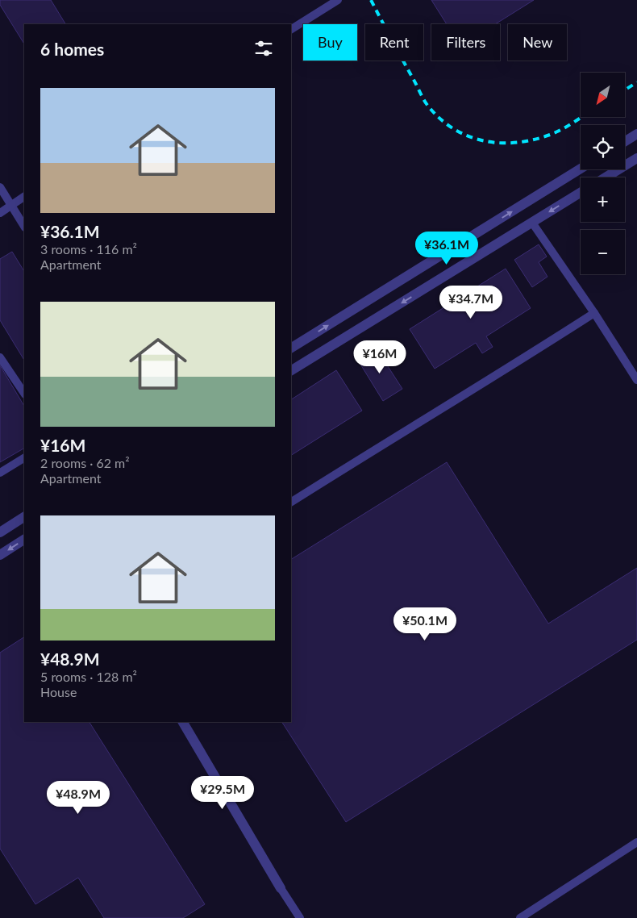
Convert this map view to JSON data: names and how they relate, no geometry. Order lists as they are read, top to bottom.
{
  "north": "bottom left",
  "page": {
    "chip": [
      "Buy",
      "Rent",
      "Filters",
      "New"
    ],
    "heading": "6 homes",
    "map_buttons": ["+", "−"],
    "list": [
      {
        "name": "¥36.1M",
        "note": "3 rooms · 116 m² · Apartment"
      },
      {
        "name": "¥16M",
        "note": "2 rooms · 62 m² · Apartment"
      },
      {
        "name": "¥48.9M",
        "note": "5 rooms · 128 m² · House"
      }
    ],
    "price": [
      "¥36.1M",
      "¥34.7M",
      "¥16M",
      "¥50.1M",
      "¥29.5M",
      "¥48.9M"
    ]
  }
}
